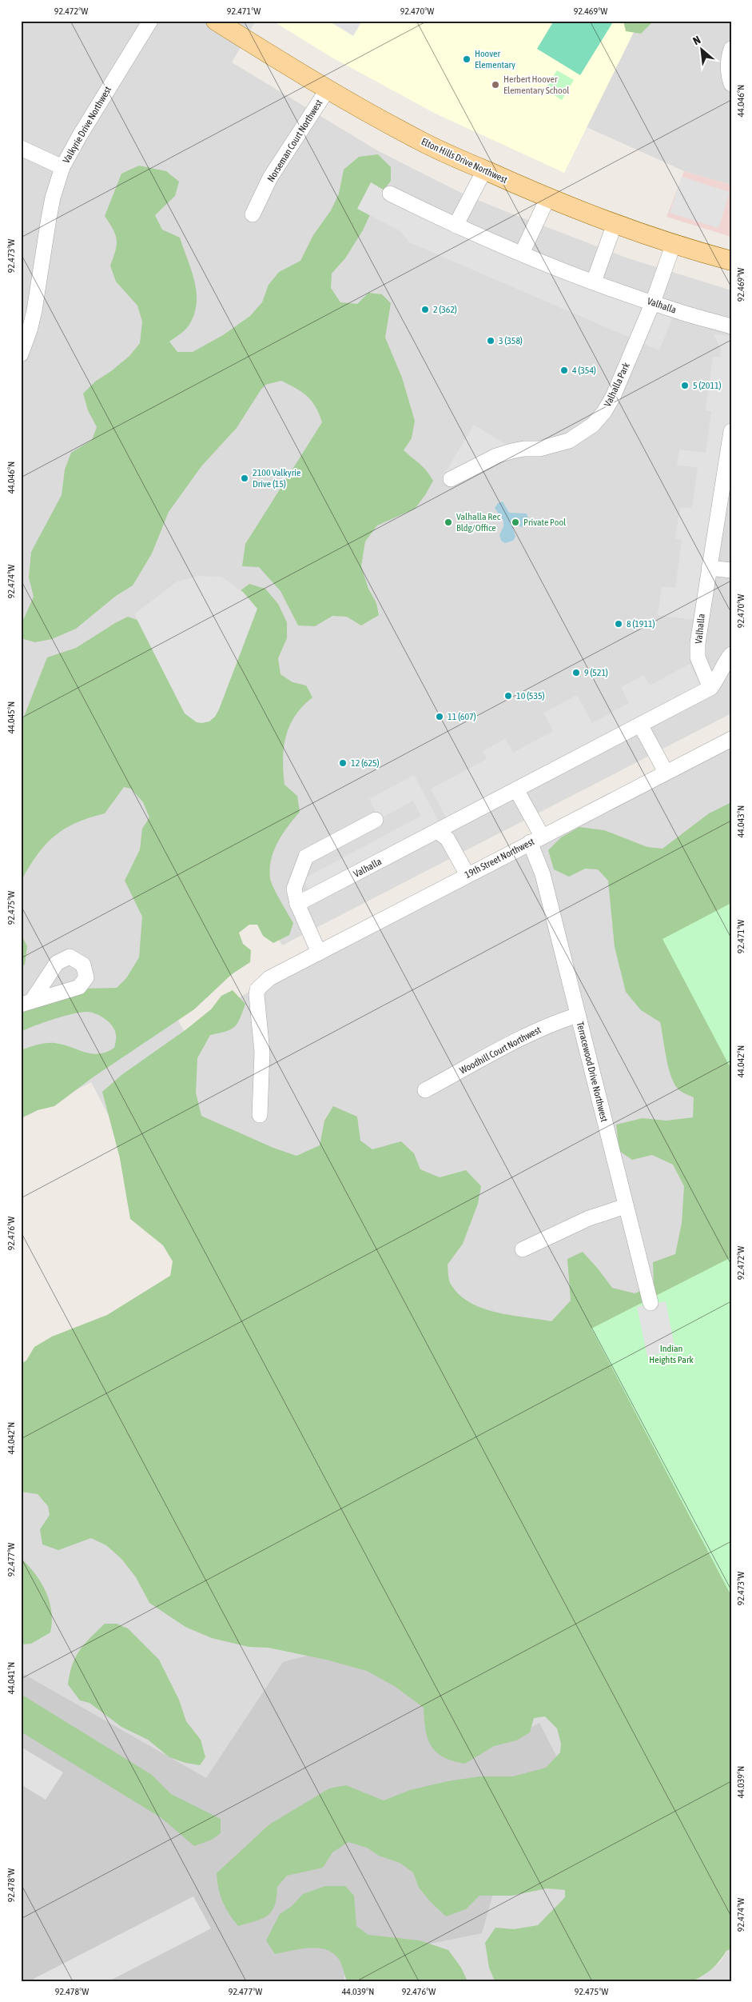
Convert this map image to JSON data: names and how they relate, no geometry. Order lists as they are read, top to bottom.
{
  "streets": {
    "main road": ["Elton Hills Drive Northwest"],
    "street": [
      "Valkyrie Drive Northwest",
      "Norseman Court Northwest",
      "Valhalla",
      "Valhalla Park",
      "19th Street Northwest",
      "Woodhill Court Northwest",
      "Terracewood Drive Northwest"
    ]
  },
  "crossings": [
    ["Norseman Court Northwest", "Elton Hills Drive Northwest"],
    ["Elton Hills Drive Northwest", "Valhalla Park"],
    ["Valhalla", "Valhalla Park"],
    ["19th Street Northwest", "Terracewood Drive Northwest"],
    ["Woodhill Court Northwest", "Terracewood Drive Northwest"]
  ],
  "parks": ["Indian Heights Park"],
  "places": [
    "Hoover Elementary",
    "Herbert Hoover Elementary School",
    "2 (362)",
    "3 (358)",
    "4 (354)",
    "5 (2011)",
    "2100 Valkyrie Drive (15)",
    "Valhalla Rec Bldg/Office",
    "Private Pool",
    "8 (1911)",
    "9 (521)",
    "10 (535)",
    "11 (607)",
    "12 (625)"
  ],
  "north": "top left",
  "coordinates": [
    "92.472°W",
    "92.471°W",
    "92.470°W",
    "92.469°W",
    "44.046°N",
    "92.473°W",
    "92.474°W",
    "44.045°N",
    "44.043°N",
    "92.475°W",
    "44.042°N",
    "92.476°W",
    "92.477°W",
    "44.041°N",
    "44.039°N",
    "92.478°W"
  ]
}
